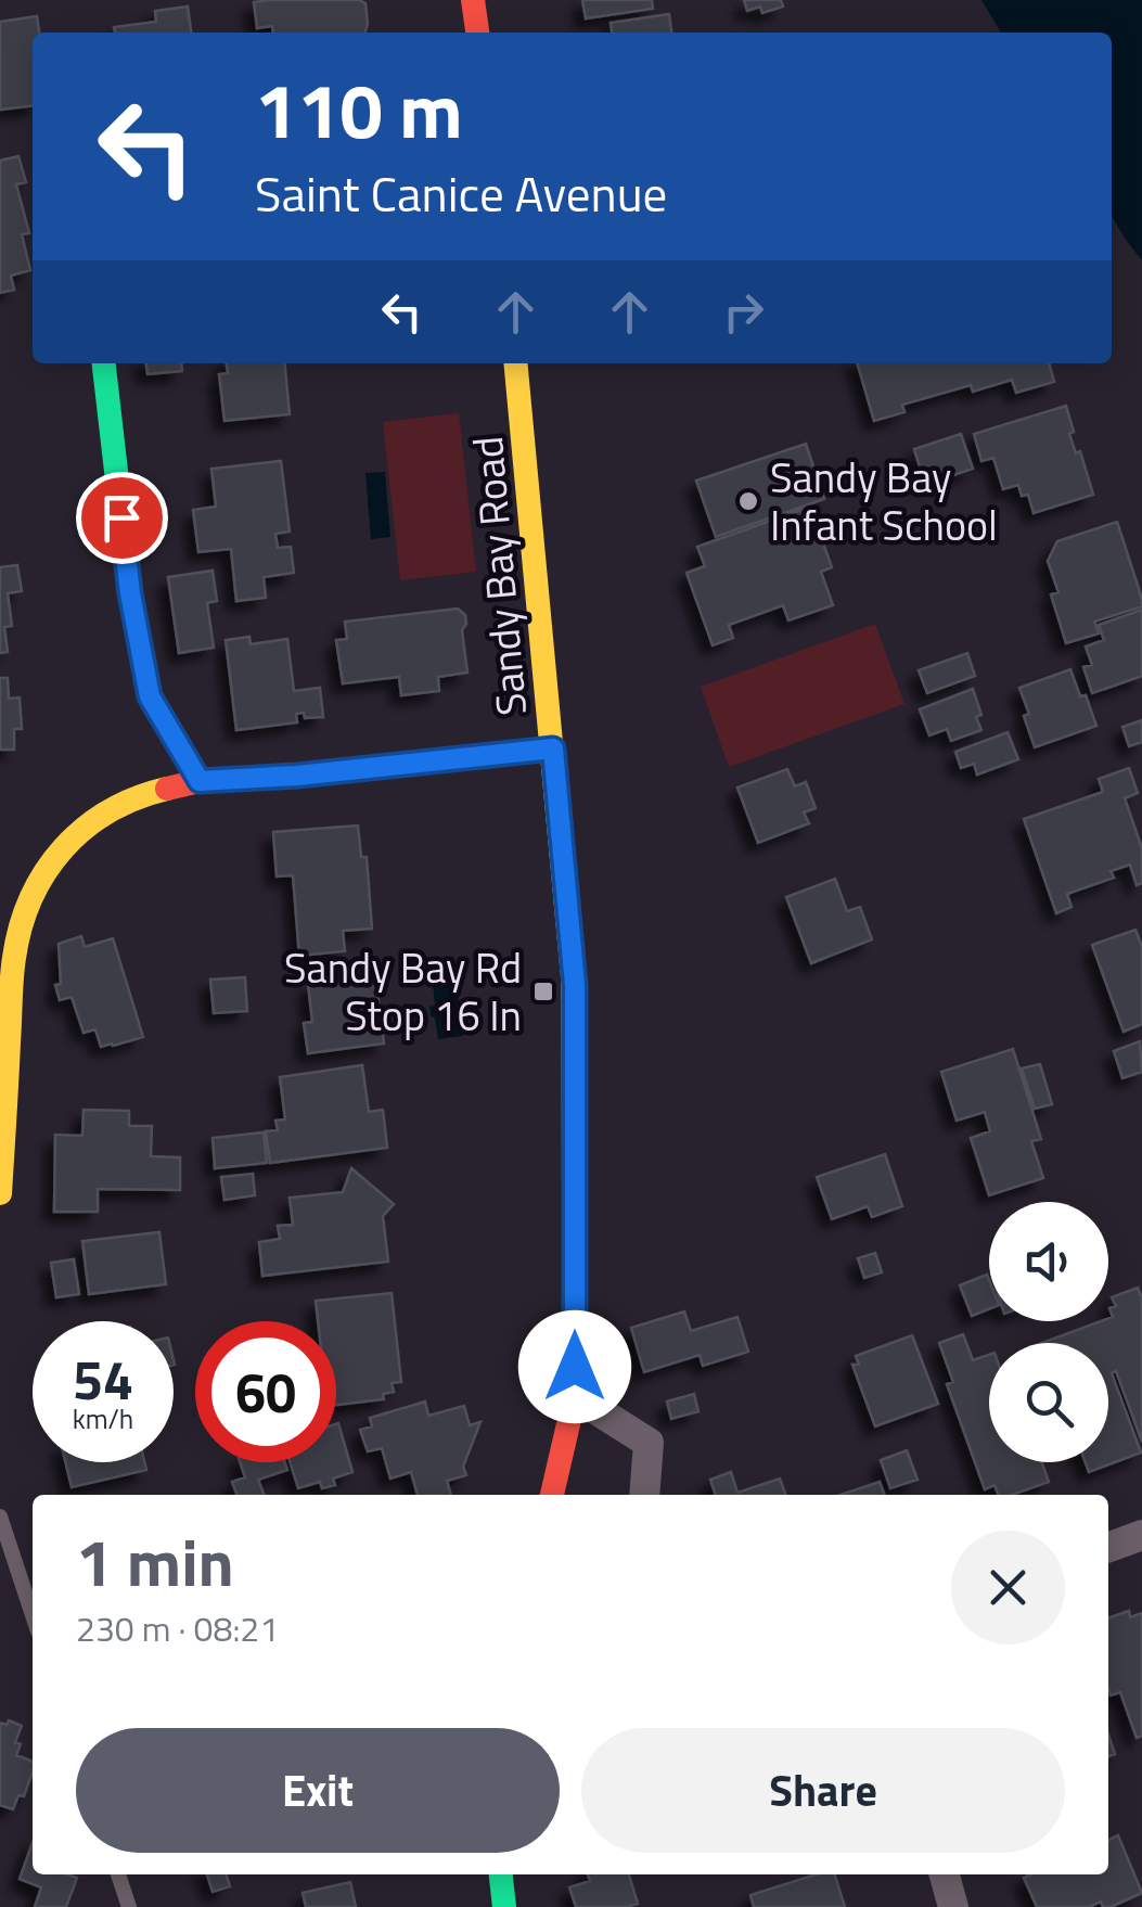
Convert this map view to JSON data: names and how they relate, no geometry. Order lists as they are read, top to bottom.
{
  "streets": {
    "street": ["Sandy Bay Road"]
  },
  "places": {
    "other": ["Sandy Bay Infant School"],
    "transit": ["Sandy Bay Rd Stop 16 In"]
  },
  "page": {
    "turn": ["110 m", "Saint Canice Avenue"],
    "speed": "54 km/h",
    "limit": "60",
    "heading": ["1 min", "230 m · 08:21"],
    "buttons": ["Exit", "Share"]
  }
}
